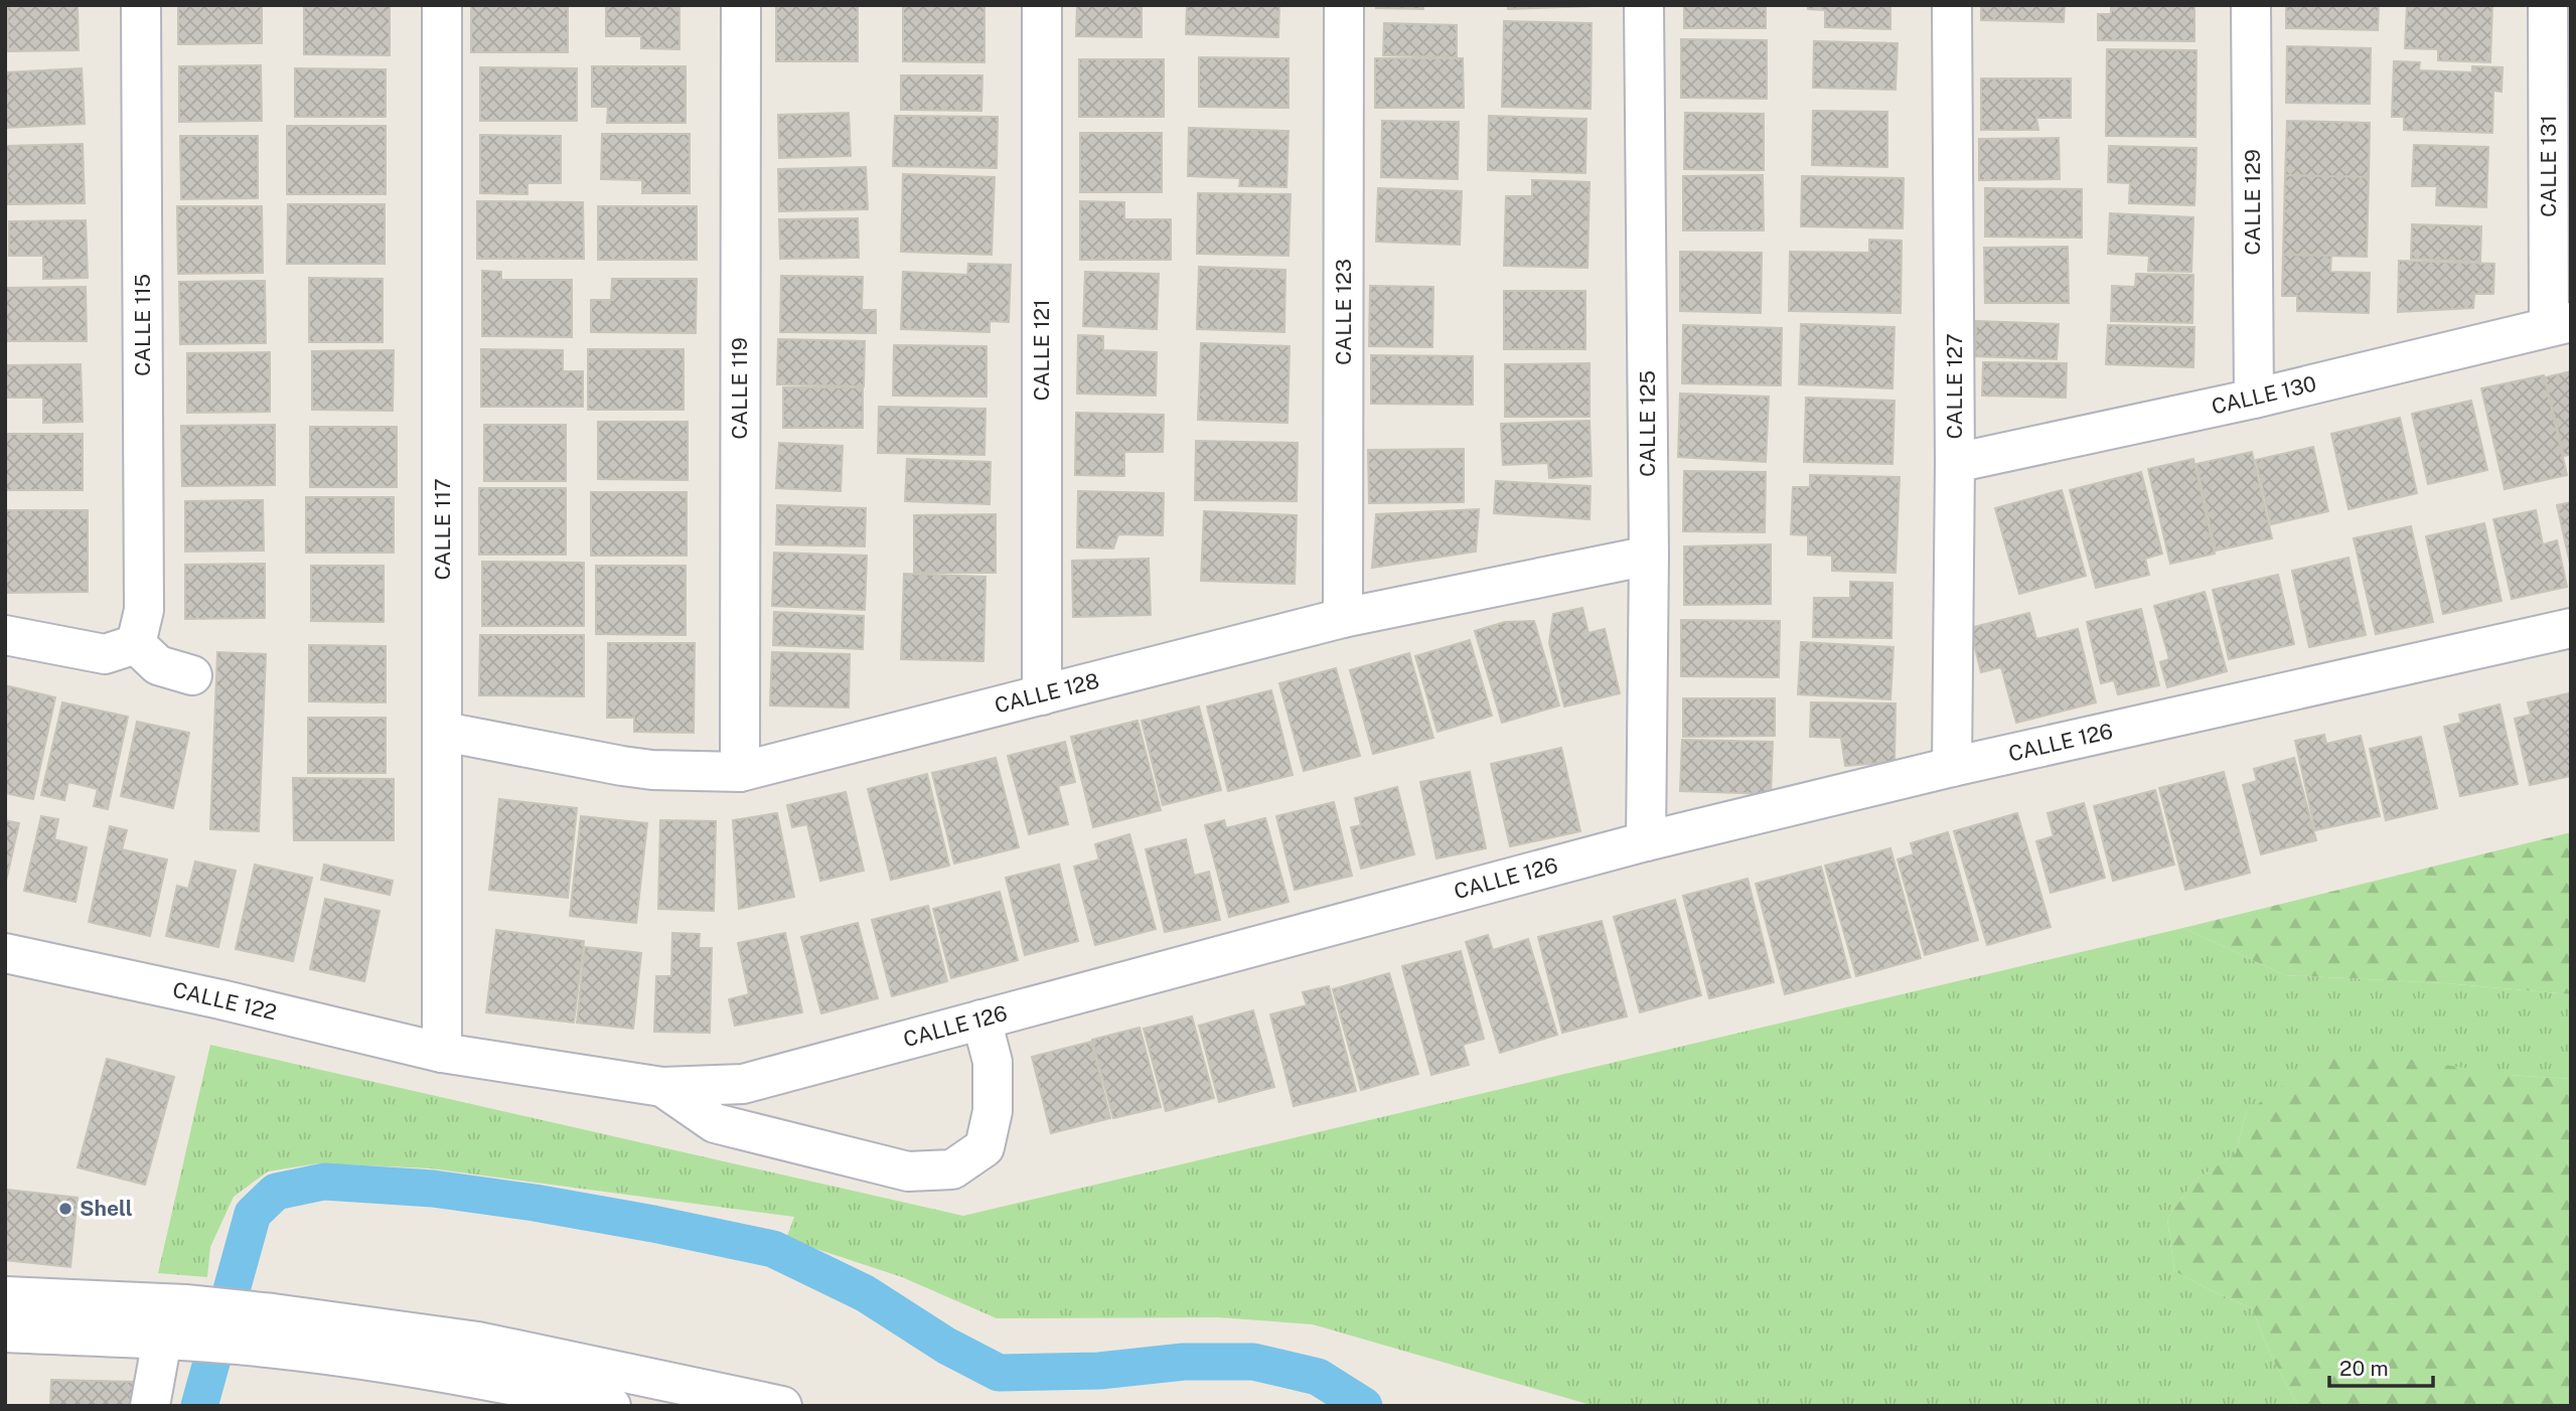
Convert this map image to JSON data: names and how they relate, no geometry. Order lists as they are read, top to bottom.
{
  "streets": {
    "street": [
      "CALLE 131",
      "CALLE 129",
      "CALLE 123",
      "CALLE 115",
      "CALLE 121",
      "CALLE 127",
      "CALLE 119",
      "CALLE 130",
      "CALLE 125",
      "CALLE 117",
      "CALLE 128",
      "CALLE 126",
      "CALLE 122"
    ]
  },
  "crossings": [
    ["CALLE 131", "CALLE 130"],
    ["CALLE 129", "CALLE 130"],
    ["CALLE 123", "CALLE 128"],
    ["CALLE 121", "CALLE 128"],
    ["CALLE 127", "CALLE 130"],
    ["CALLE 127", "CALLE 126"],
    ["CALLE 119", "CALLE 128"],
    ["CALLE 125", "CALLE 128"],
    ["CALLE 125", "CALLE 126"],
    ["CALLE 117", "CALLE 128"],
    ["CALLE 117", "CALLE 126"],
    ["CALLE 117", "CALLE 122"],
    ["CALLE 126", "CALLE 122"]
  ],
  "places": ["Shell"],
  "scale_bar": "20 m"
}
